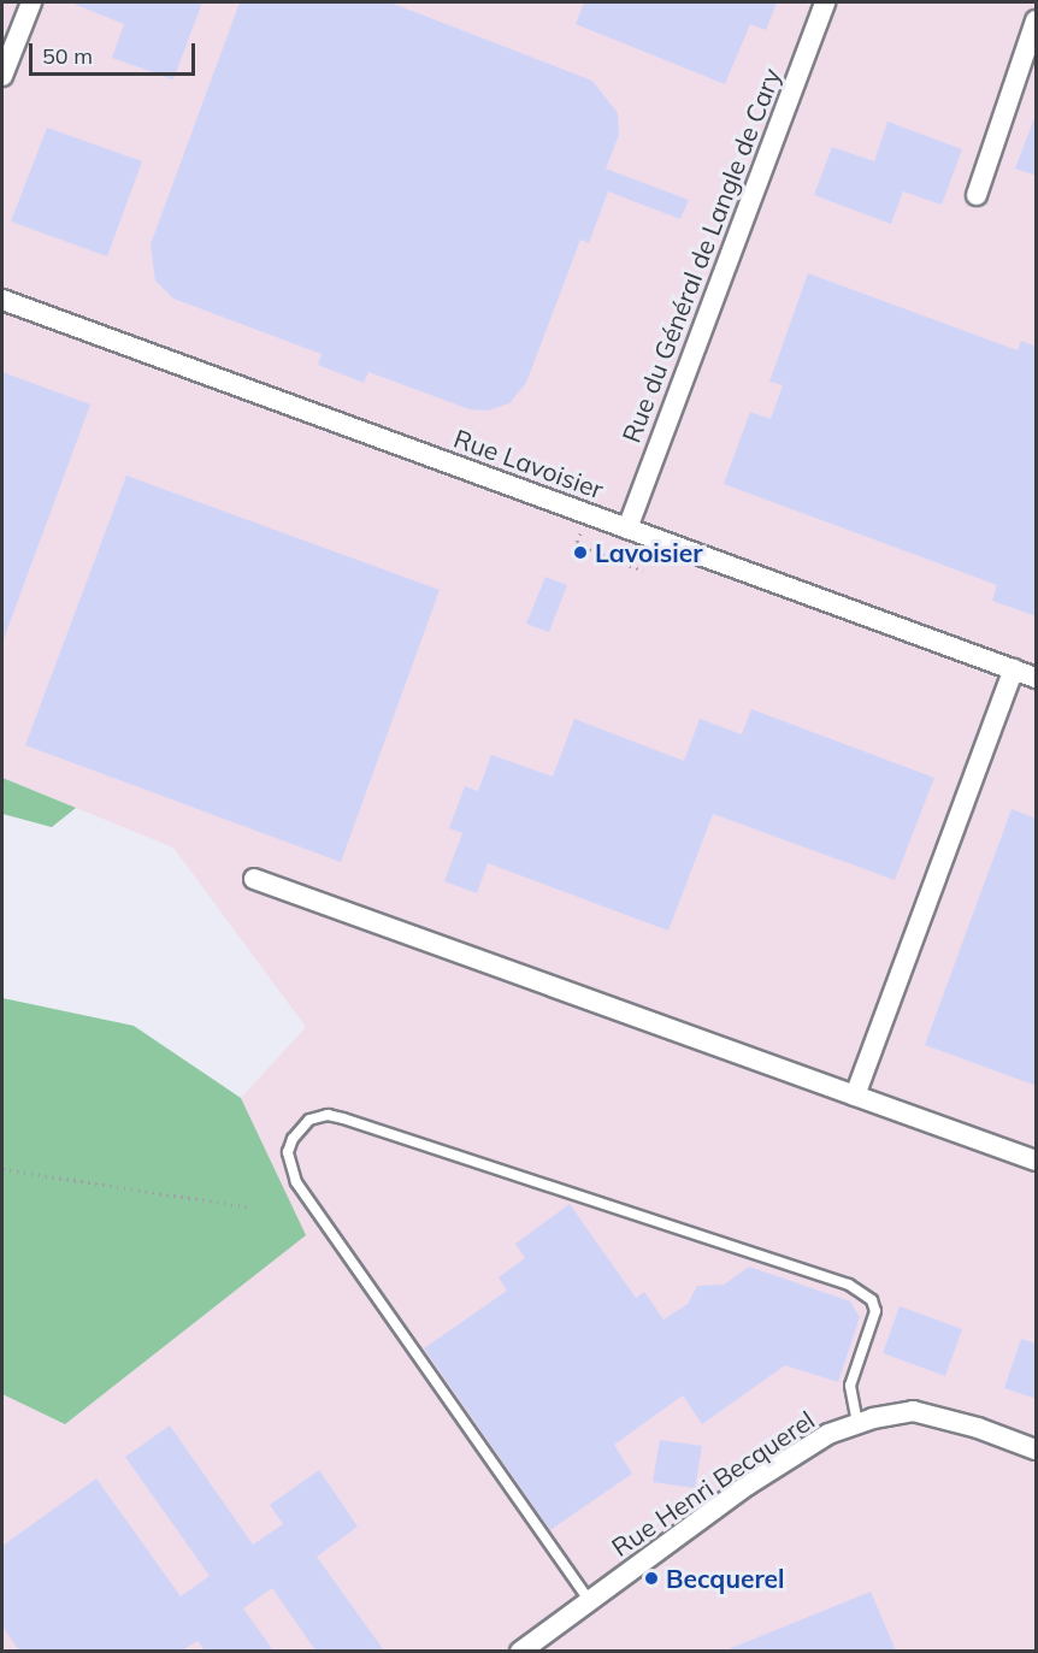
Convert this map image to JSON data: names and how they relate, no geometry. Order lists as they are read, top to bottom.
{
  "streets": {
    "street": ["Rue du Général de Langle de Cary", "Rue Lavoisier", "Rue Henri Becquerel"]
  },
  "crossings": [
    ["Rue du Général de Langle de Cary", "Rue Lavoisier"]
  ],
  "places": ["Lavoisier", "Becquerel"],
  "scale_bar": "50 m"
}
